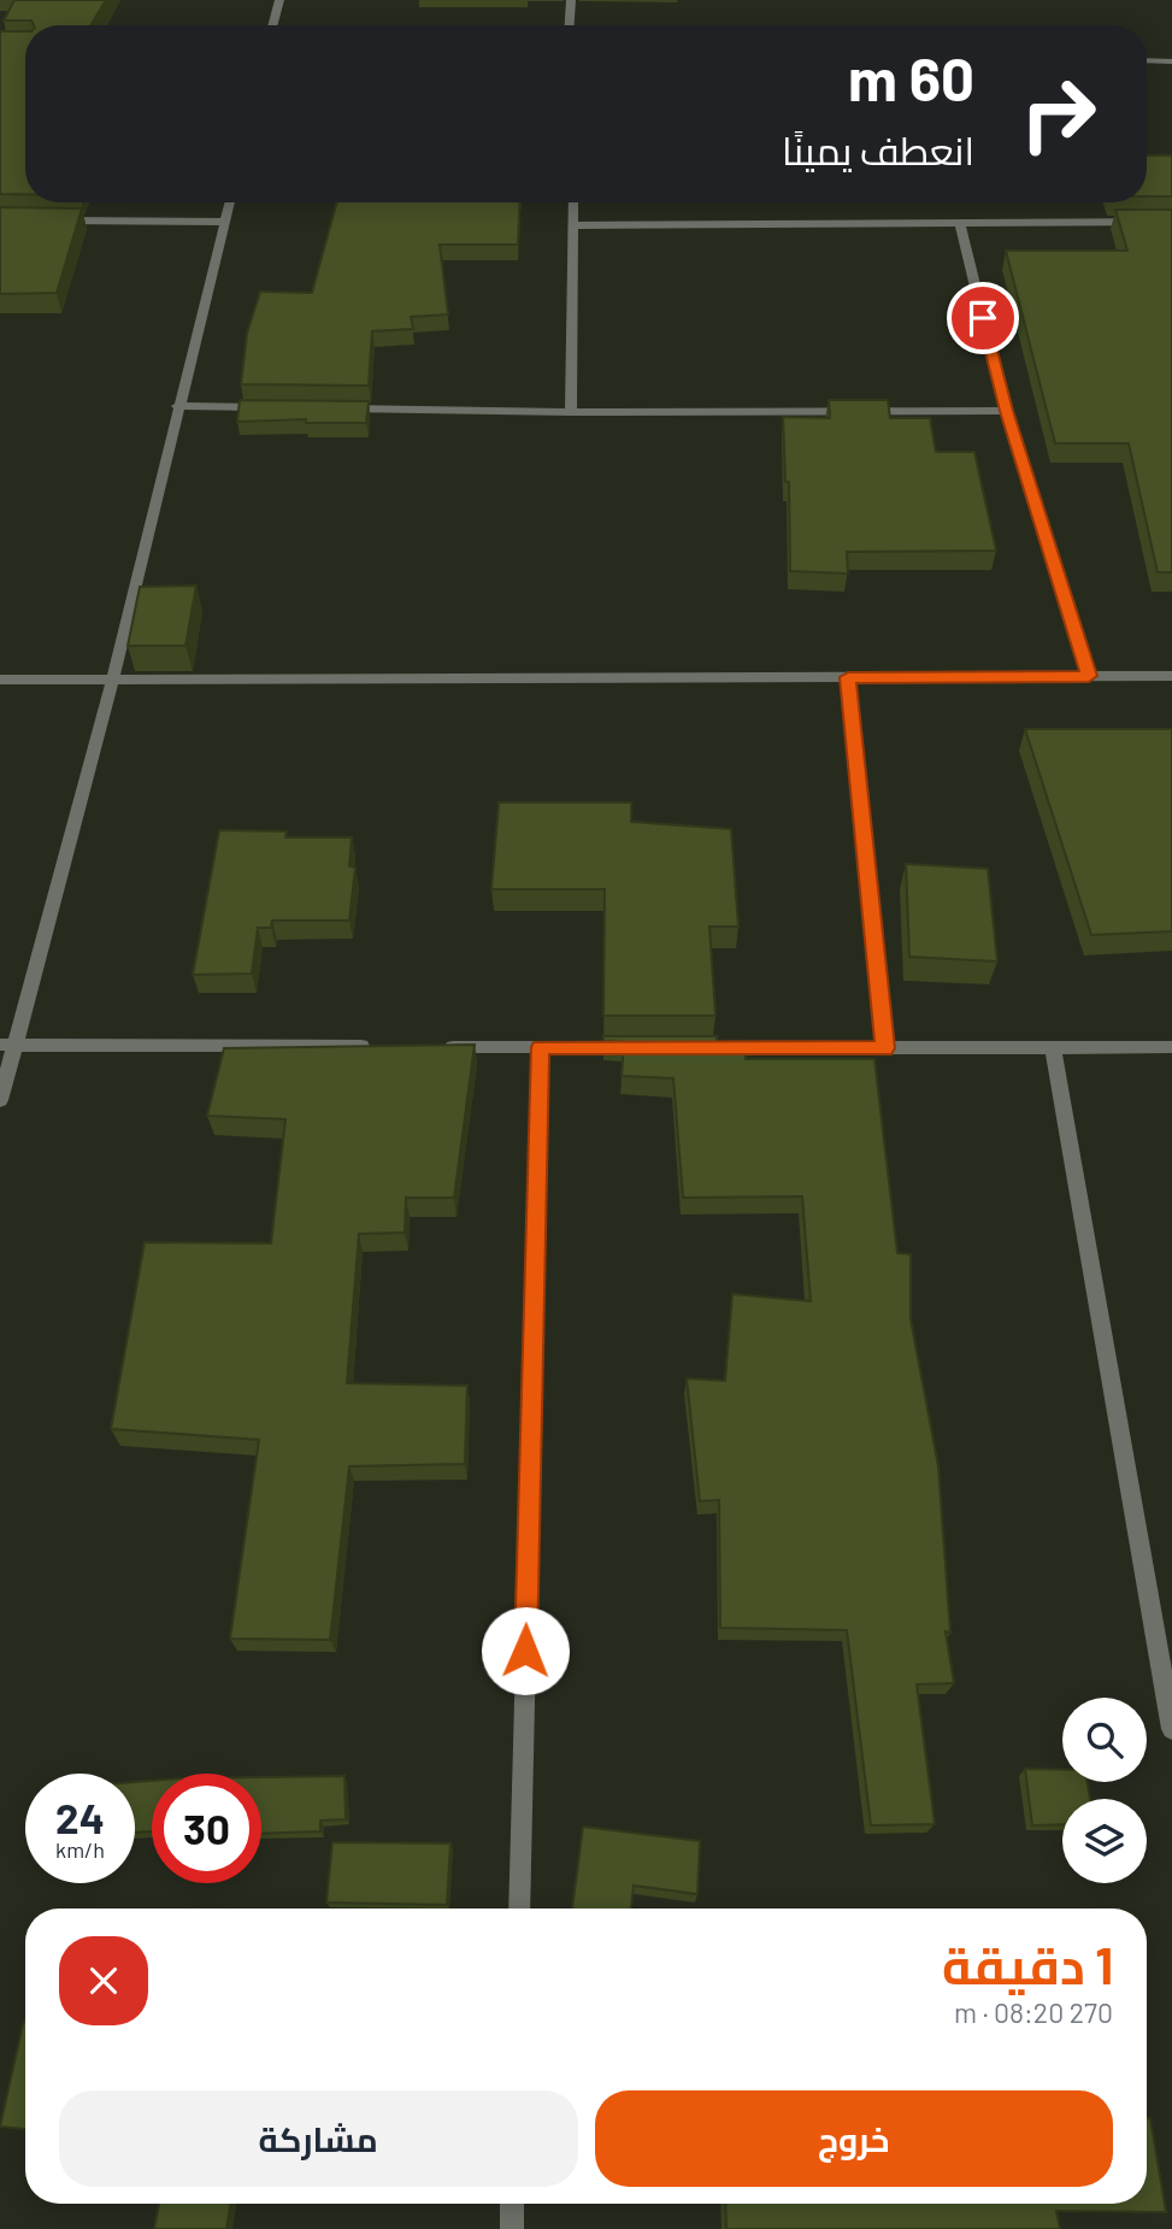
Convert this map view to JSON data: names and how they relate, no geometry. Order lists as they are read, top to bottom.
{
  "page": {
    "turn": ["60 m", "انعطف يمينًا"],
    "speed": "24 km/h",
    "limit": "30",
    "heading": ["1 دقيقة", "270 m · 08:20"],
    "buttons": ["خروج", "مشاركة"]
  }
}
